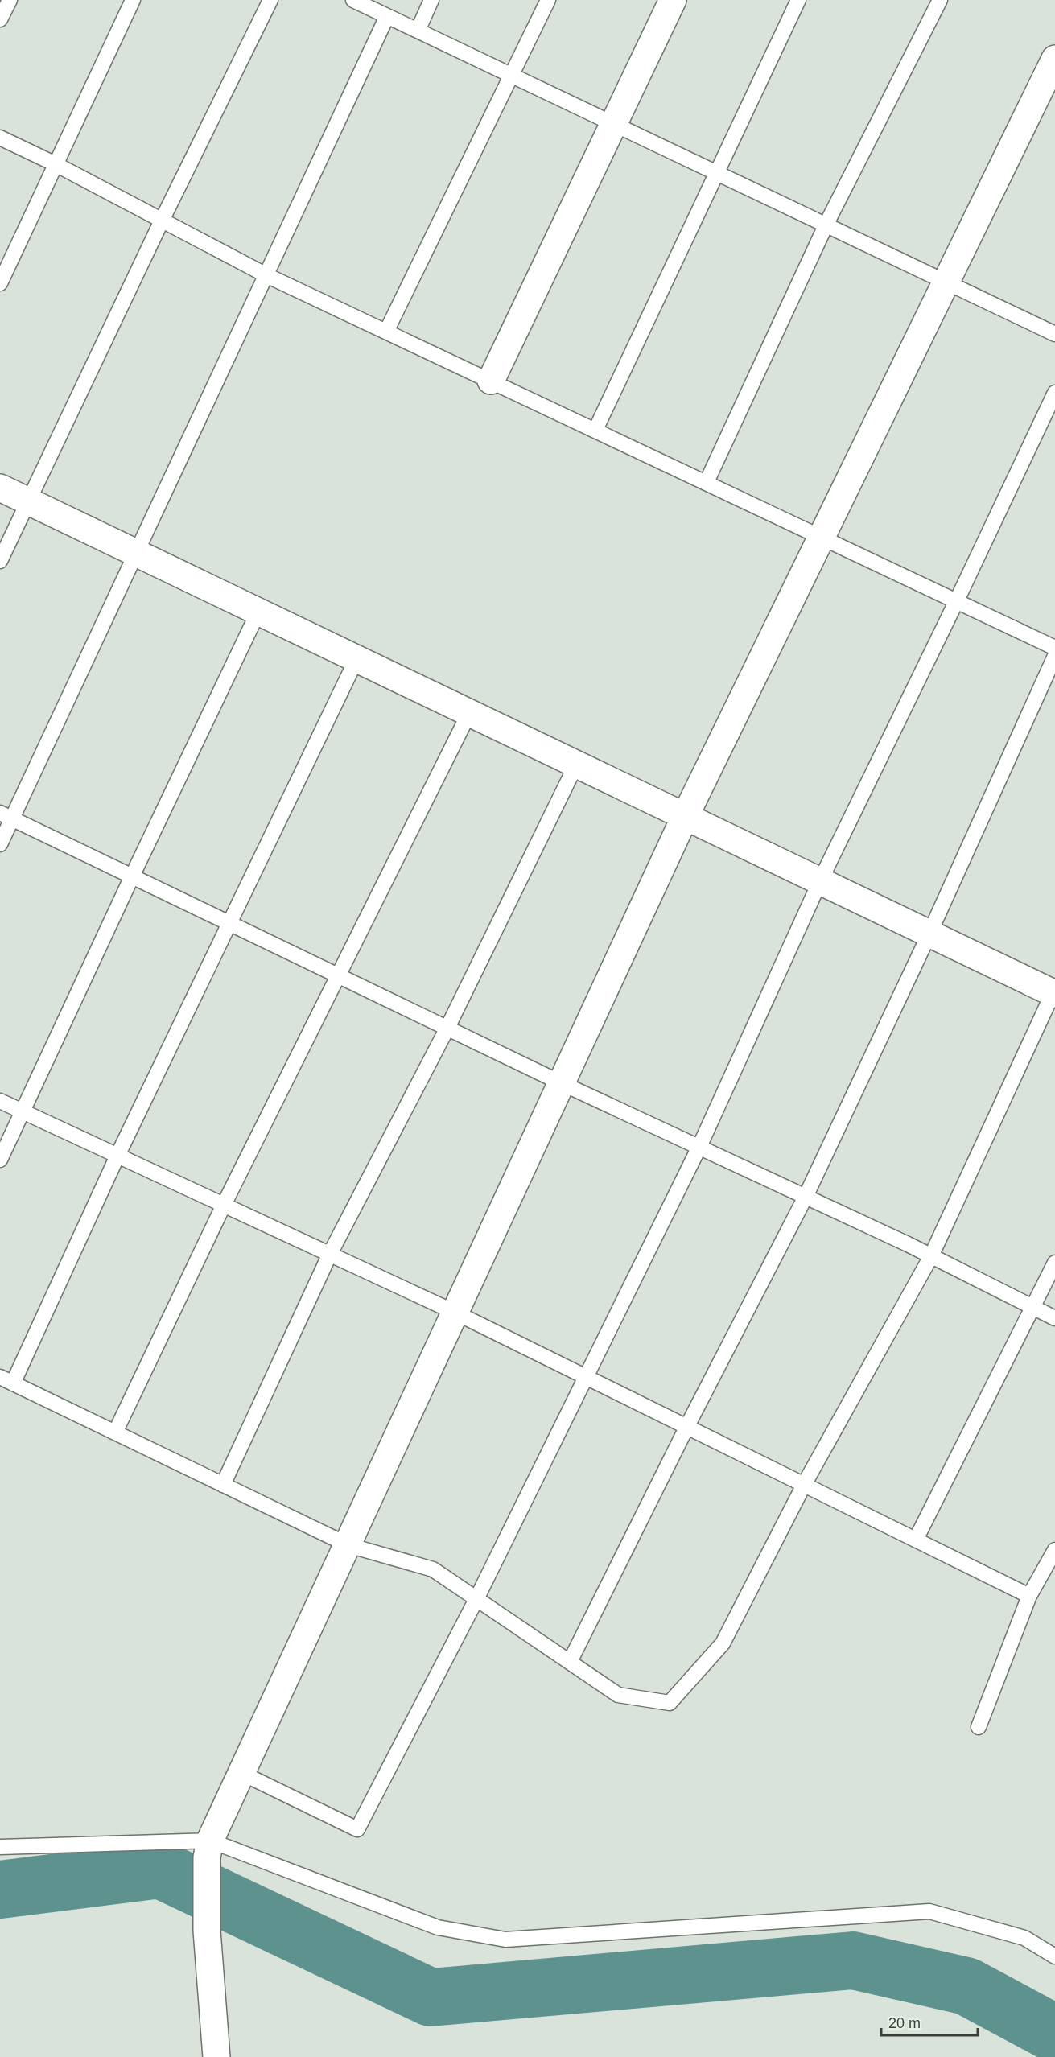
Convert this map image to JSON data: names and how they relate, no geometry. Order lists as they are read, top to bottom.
{
  "scale_bar": "20 m"
}
